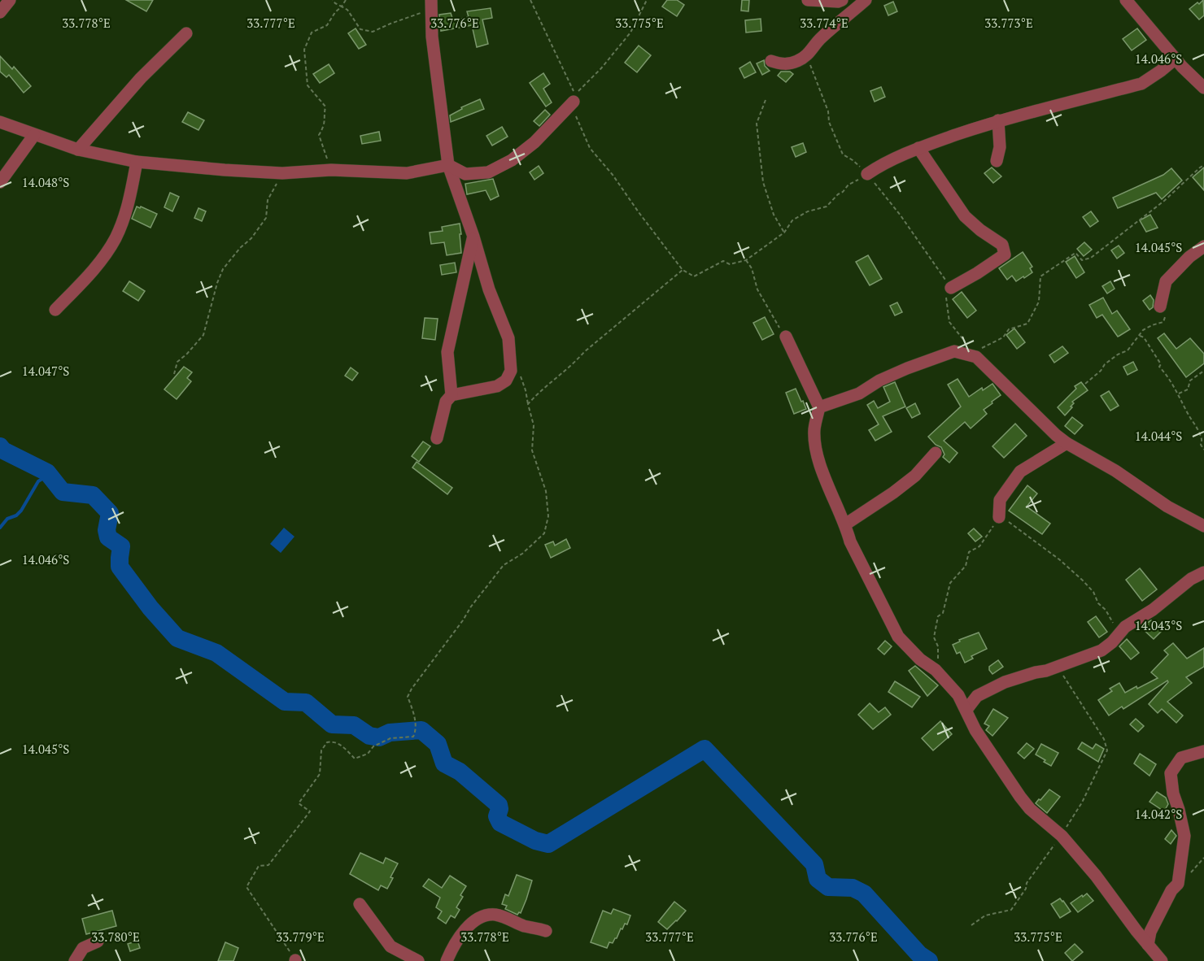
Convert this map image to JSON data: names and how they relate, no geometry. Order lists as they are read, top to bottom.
{
  "coordinates": [
    "33.778°E",
    "33.777°E",
    "33.776°E",
    "33.775°E",
    "33.774°E",
    "33.773°E",
    "14.046°S",
    "14.048°S",
    "14.045°S",
    "14.047°S",
    "14.044°S",
    "14.043°S",
    "14.042°S",
    "33.780°E",
    "33.779°E"
  ]
}
